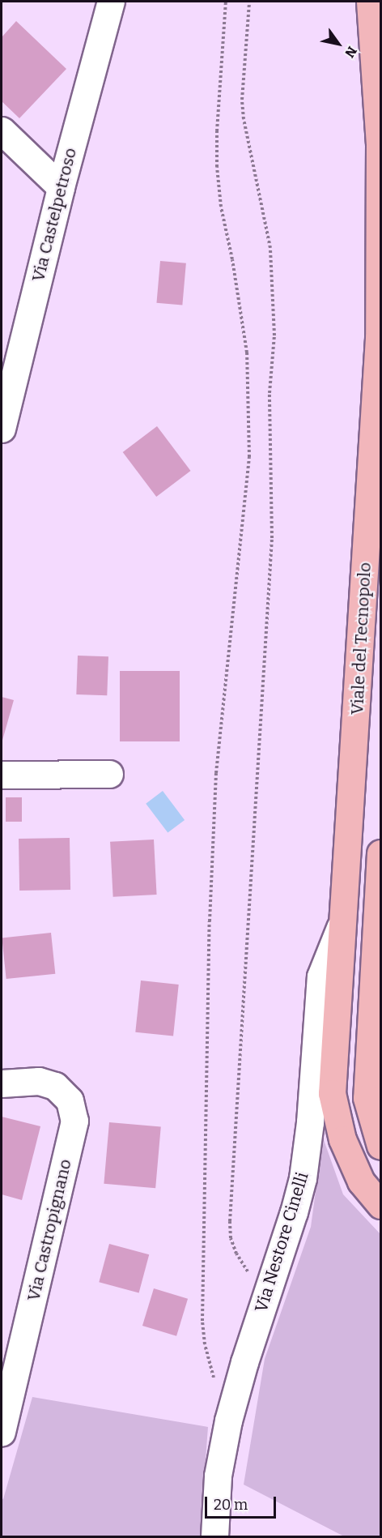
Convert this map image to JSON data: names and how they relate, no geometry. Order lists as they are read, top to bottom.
{
  "streets": {
    "main road": ["Viale del Tecnopolo"],
    "street": ["Via Castelpetroso", "Via Castropignano", "Via Nestore Cinelli"]
  },
  "crossings": [
    ["Viale del Tecnopolo", "Via Nestore Cinelli"]
  ],
  "scale_bar": "20 m",
  "north": "bottom right"
}
